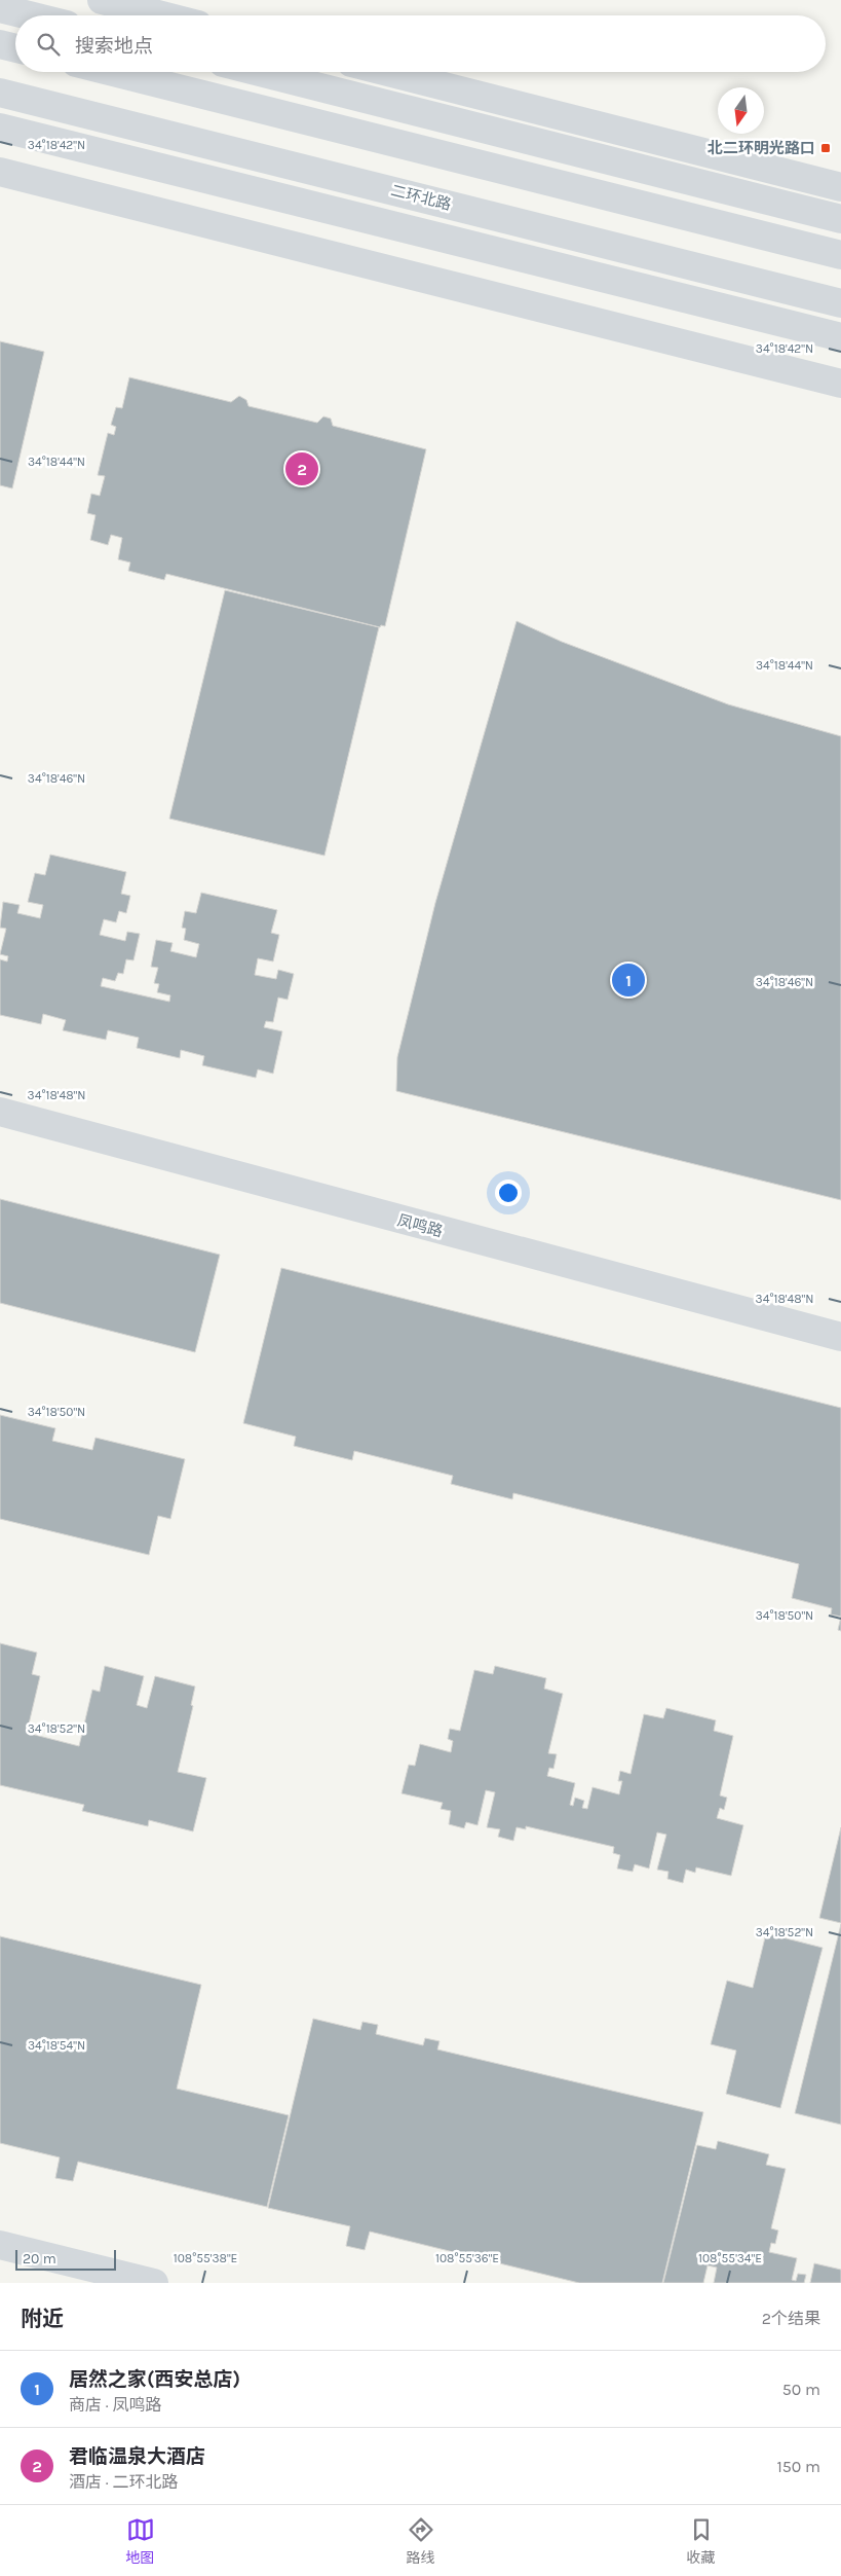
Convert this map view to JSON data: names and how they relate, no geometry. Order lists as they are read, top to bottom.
{
  "streets": {
    "main road": ["二环北路", "凤鸣路"]
  },
  "places": {
    "transit": ["北二环明光路口"]
  },
  "scale_bar": "20 m",
  "north": "bottom",
  "page": {
    "search": "搜索地点",
    "pins": ["2", "1"],
    "scale": "20 m",
    "heading": ["附近", "2个结果"],
    "list": [
      {
        "mark": "1",
        "name": "居然之家(西安总店)",
        "note": "商店 · 凤鸣路",
        "value": "50 m"
      },
      {
        "mark": "2",
        "name": "君临温泉大酒店",
        "note": "酒店 · 二环北路",
        "value": "150 m"
      }
    ],
    "nav": ["地图", "路线", "收藏"]
  },
  "coordinates": [
    "34°18'42\"N",
    "34°18'44\"N",
    "34°18'46\"N",
    "34°18'48\"N",
    "34°18'50\"N",
    "34°18'52\"N",
    "34°18'54\"N",
    "108°55'38\"E",
    "108°55'36\"E",
    "108°55'34\"E"
  ]
}
